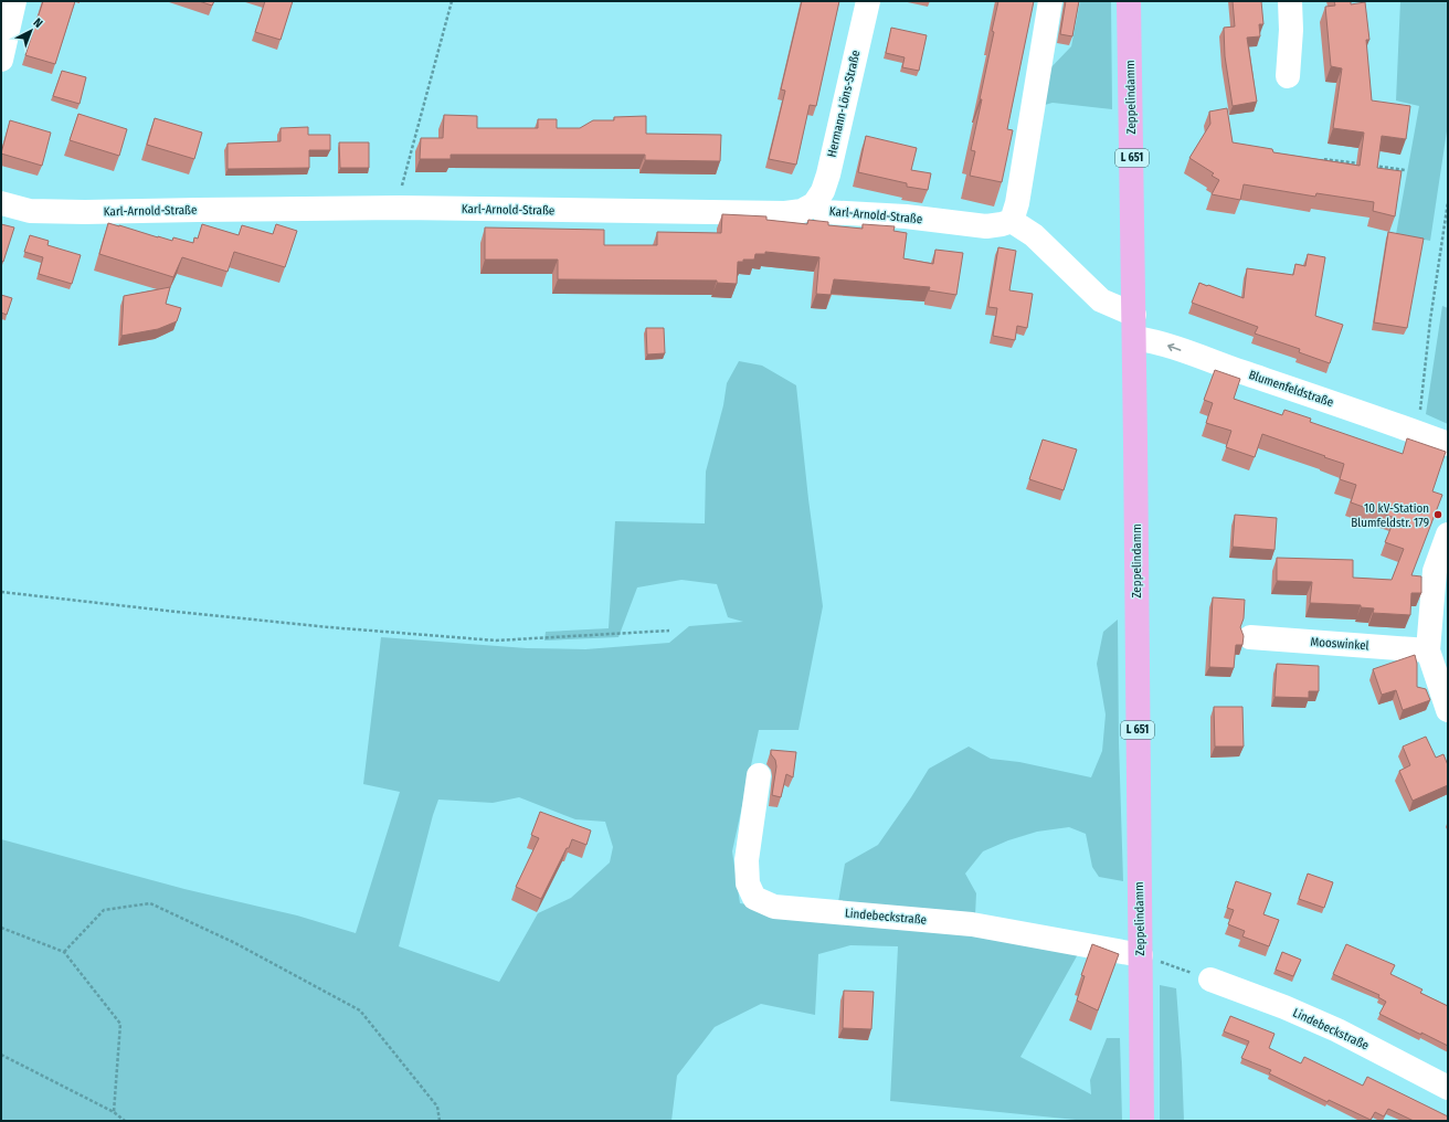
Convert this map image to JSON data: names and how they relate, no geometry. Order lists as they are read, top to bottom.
{
  "streets": {
    "main road": ["Zeppelindamm", "L 651"],
    "street": [
      "Hermann-Löns-Straße",
      "Karl-Arnold-Straße",
      "Blumenfeldstraße",
      "Mooswinkel",
      "Lindebeckstraße"
    ]
  },
  "crossings": [
    ["Zeppelindamm", "Blumenfeldstraße"],
    ["Zeppelindamm", "Lindebeckstraße"],
    ["Hermann-Löns-Straße", "Karl-Arnold-Straße"]
  ],
  "one_way": ["Blumenfeldstraße"],
  "places": ["10 kV-Station Blumfeldstr. 179"],
  "north": "top right"
}
